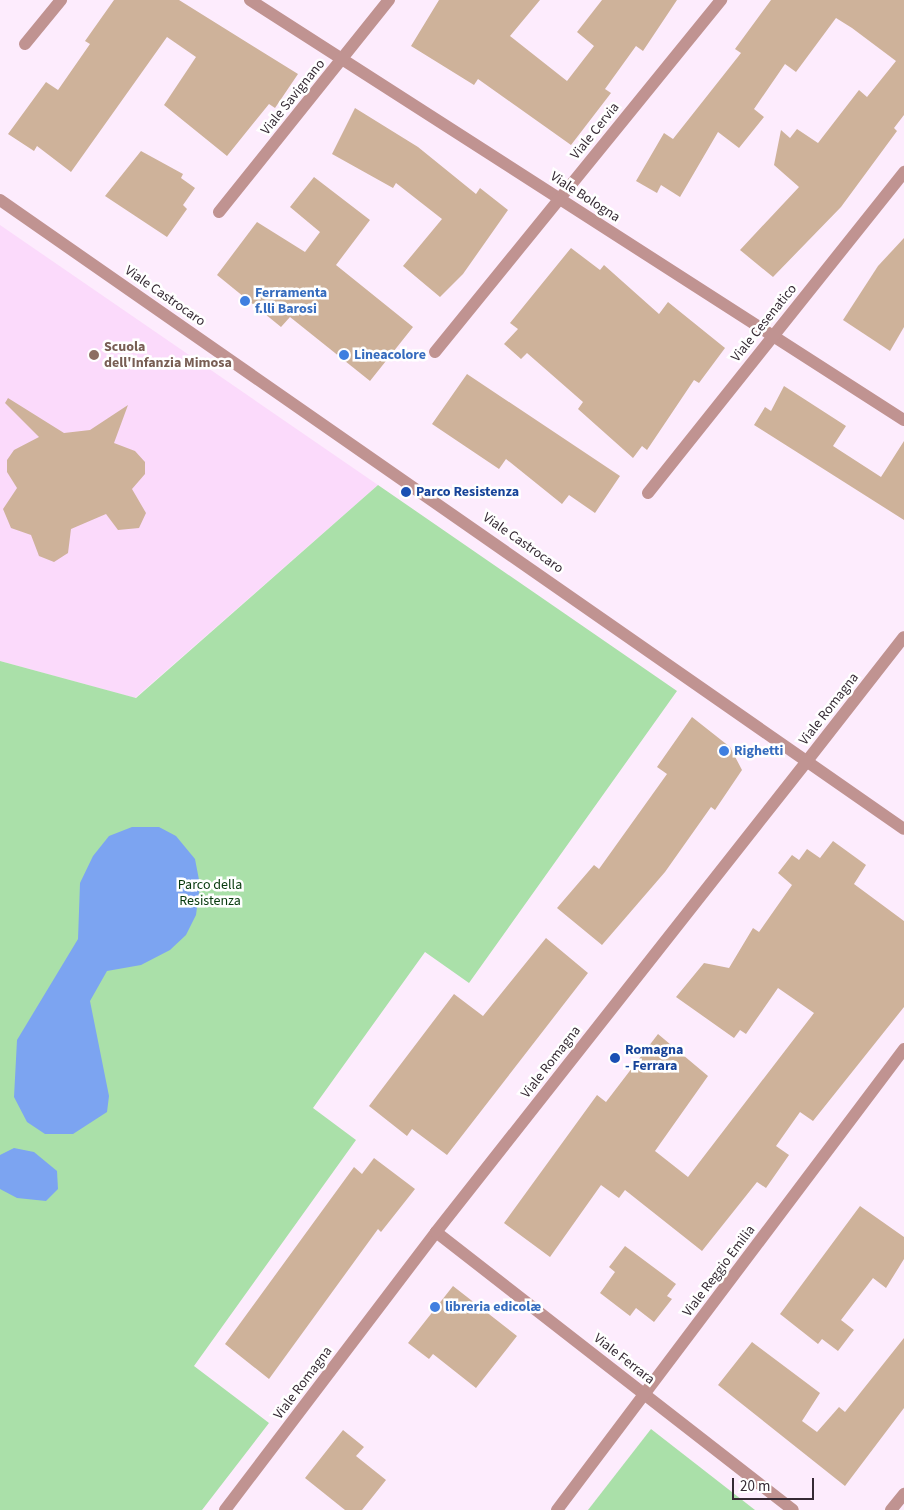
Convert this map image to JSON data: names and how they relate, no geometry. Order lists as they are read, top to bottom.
{
  "streets": {
    "street": [
      "Viale Savignano",
      "Viale Cervia",
      "Viale Bologna",
      "Viale Castrocaro",
      "Viale Cesenatico",
      "Viale Romagna",
      "Viale Reggio Emilia",
      "Viale Ferrara"
    ]
  },
  "crossings": [
    ["Viale Savignano", "Viale Bologna"],
    ["Viale Cervia", "Viale Bologna"],
    ["Viale Bologna", "Viale Cesenatico"],
    ["Viale Castrocaro", "Viale Romagna"],
    ["Viale Romagna", "Viale Ferrara"],
    ["Viale Reggio Emilia", "Viale Ferrara"]
  ],
  "parks": ["Parco della Resistenza"],
  "places": [
    "Ferramenta f.lli Barosi",
    "Scuola dell'Infanzia Mimosa",
    "Lineacolore",
    "Parco Resistenza",
    "Righetti",
    "Romagna - Ferrara",
    "libreria edicolæ"
  ],
  "scale_bar": "20 m"
}
